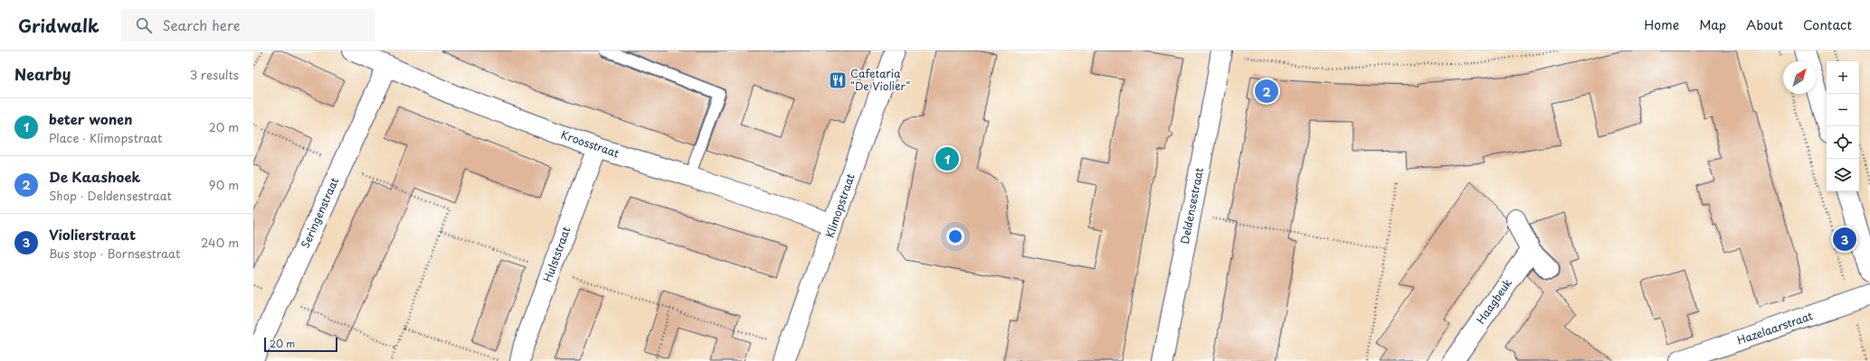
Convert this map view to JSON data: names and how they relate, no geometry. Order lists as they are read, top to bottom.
{
  "streets": {
    "street": [
      "Kroosstraat",
      "Klimopstraat",
      "Deldensestraat",
      "Seringenstraat",
      "Hulststraat",
      "Haagbeuk",
      "Hazelaarstraat"
    ]
  },
  "crossings": [
    ["Kroosstraat", "Klimopstraat"],
    ["Kroosstraat", "Seringenstraat"],
    ["Kroosstraat", "Hulststraat"]
  ],
  "places": {
    "restaurant": ["Cafetaria \"De Violier\""]
  },
  "scale_bar": "20 m",
  "north": "top right",
  "page": {
    "header": "Gridwalk",
    "search": "Search here",
    "nav": [
      "Home",
      "Map",
      "About",
      "Contact"
    ],
    "heading": ["Nearby", "3 results"],
    "map_buttons": ["+", "−"],
    "pins": ["2", "1", "3"],
    "list": [
      {
        "mark": "1",
        "name": "beter wonen",
        "note": "Place · Klimopstraat",
        "value": "20 m"
      },
      {
        "mark": "2",
        "name": "De Kaashoek",
        "note": "Shop · Deldensestraat",
        "value": "90 m"
      },
      {
        "mark": "3",
        "name": "Violierstraat",
        "note": "Bus stop · Bornsestraat",
        "value": "240 m"
      }
    ],
    "scale": "20 m"
  }
}
